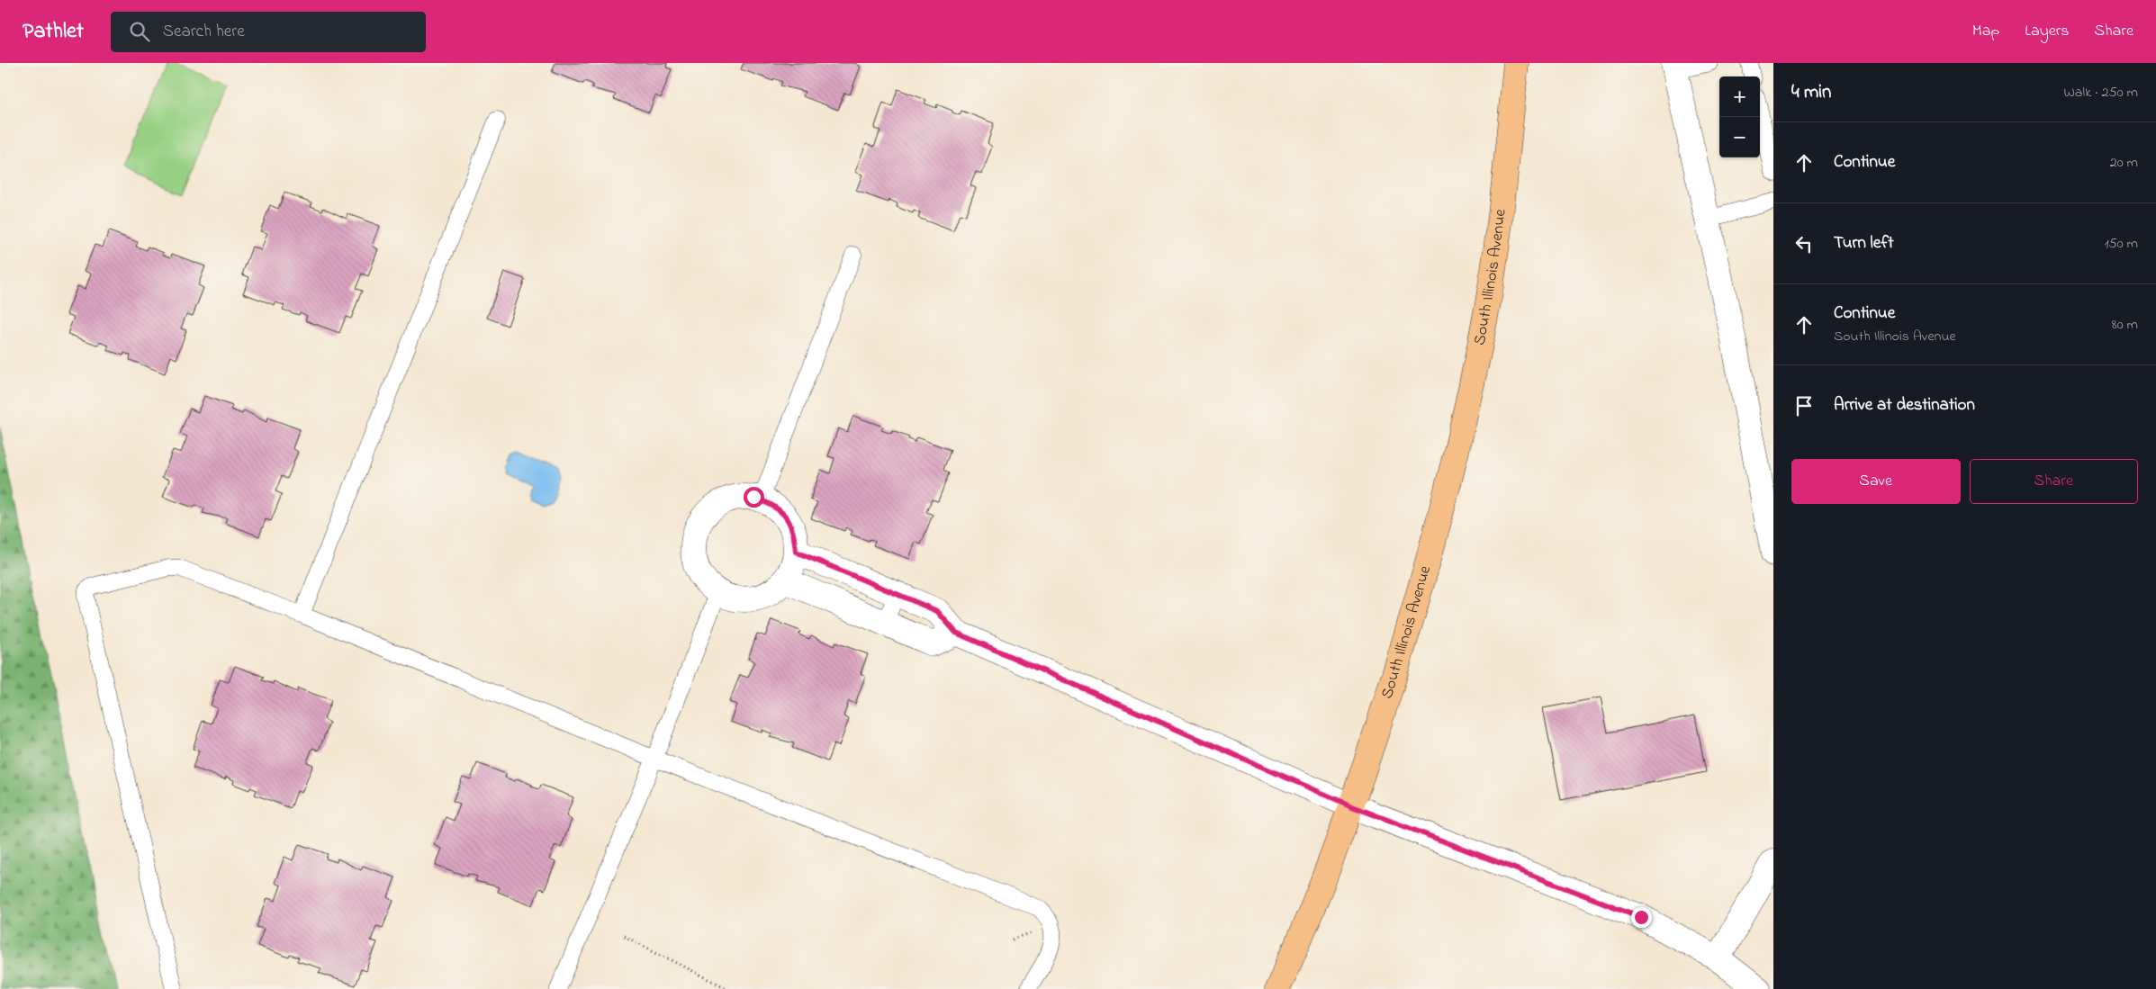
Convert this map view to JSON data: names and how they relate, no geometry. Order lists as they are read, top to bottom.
{
  "streets": {
    "highway": ["South Illinois Avenue"]
  },
  "page": {
    "header": "Pathlet",
    "search": "Search here",
    "nav": ["Map", "Layers", "Share"],
    "heading": ["4 min", "Walk · 250 m"],
    "map_buttons": ["+", "−"],
    "list": [
      ["Continue", "20 m"],
      ["Turn left", "150 m"],
      ["Continue", "South Illinois Avenue", "80 m"],
      "Arrive at destination"
    ],
    "buttons": ["Save", "Share"]
  }
}
